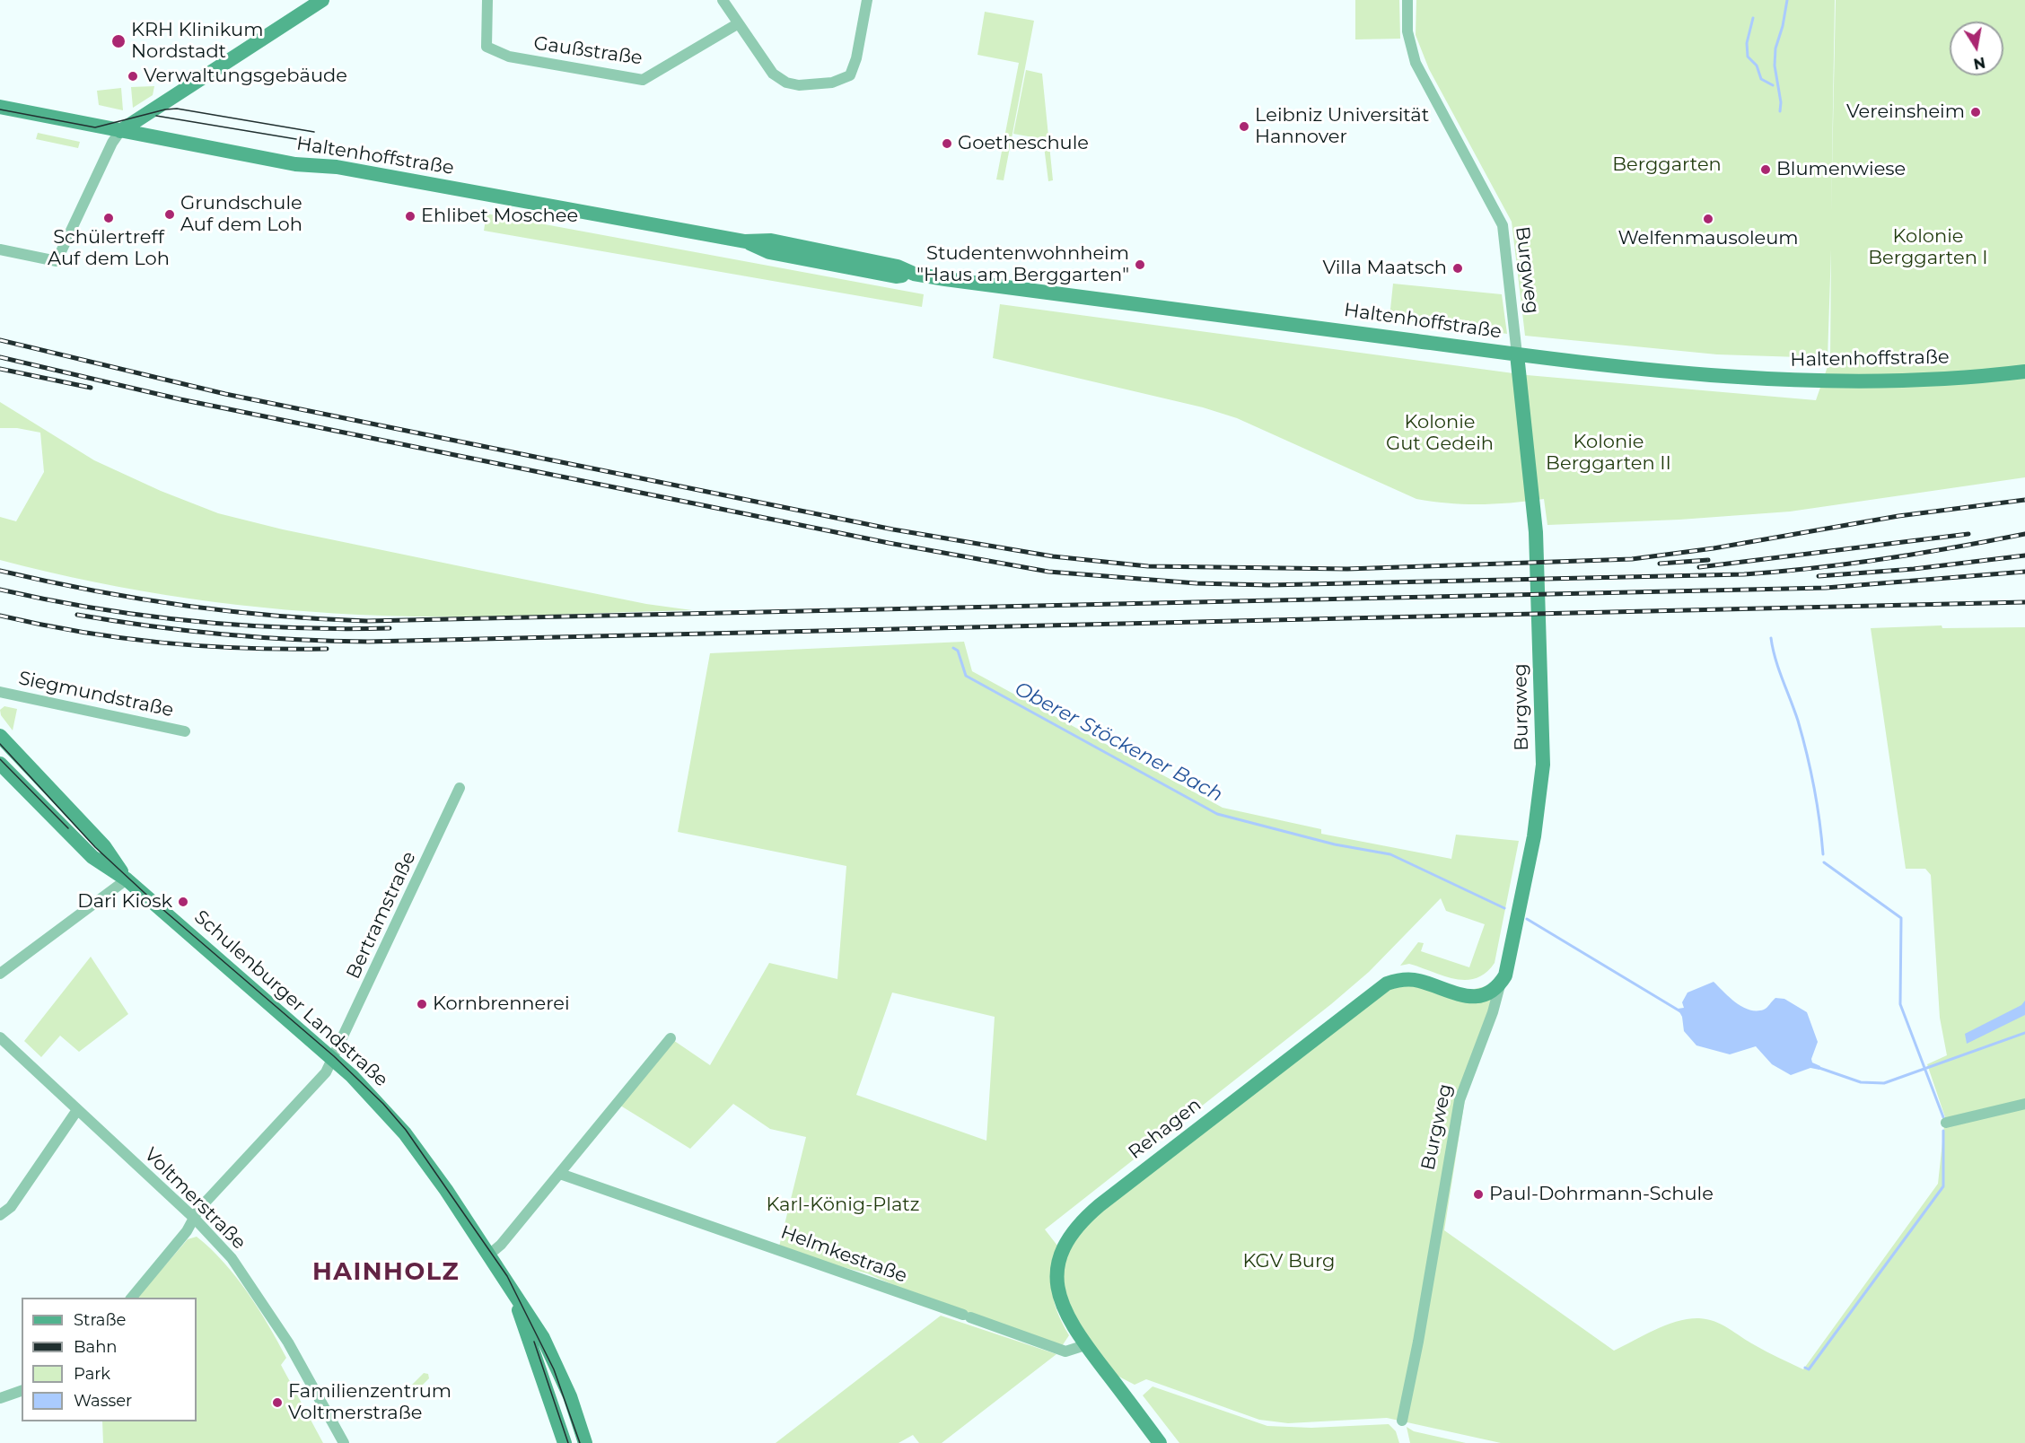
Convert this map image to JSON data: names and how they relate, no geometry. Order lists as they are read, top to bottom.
{
  "streets": {
    "street": [
      "Gaußstraße",
      "Haltenhoffstraße",
      "Burgweg",
      "Siegmundstraße",
      "Bertramstraße",
      "Schulenburger Landstraße",
      "Rehagen",
      "Voltmerstraße",
      "Helmkestraße"
    ]
  },
  "crossings": [
    ["Haltenhoffstraße", "Burgweg"],
    ["Burgweg", "Rehagen"],
    ["Bertramstraße", "Schulenburger Landstraße"],
    ["Bertramstraße", "Voltmerstraße"],
    ["Rehagen", "Helmkestraße"]
  ],
  "districts": ["HAINHOLZ"],
  "water": ["Oberer Stöckener Bach"],
  "parks": [
    "Berggarten",
    "Kolonie Berggarten I",
    "Kolonie Gut Gedeih",
    "Kolonie Berggarten II",
    "Karl-König-Platz",
    "KGV Burg"
  ],
  "places": [
    "KRH Klinikum Nordstadt",
    "Verwaltungsgebäude",
    "Vereinsheim",
    "Leibniz Universität Hannover",
    "Goetheschule",
    "Blumenwiese",
    "Grundschule Auf dem Loh",
    "Ehlibet Moschee",
    "Schülertreff Auf dem Loh",
    "Welfenmausoleum",
    "Studentenwohnheim \"Haus am Berggarten\"",
    "Villa Maatsch",
    "Dari Kiosk",
    "Kornbrennerei",
    "Paul-Dohrmann-Schule",
    "Familienzentrum Voltmerstraße"
  ],
  "legend": [
    "Straße",
    "Bahn",
    "Park",
    "Wasser"
  ],
  "north": "bottom"
}
